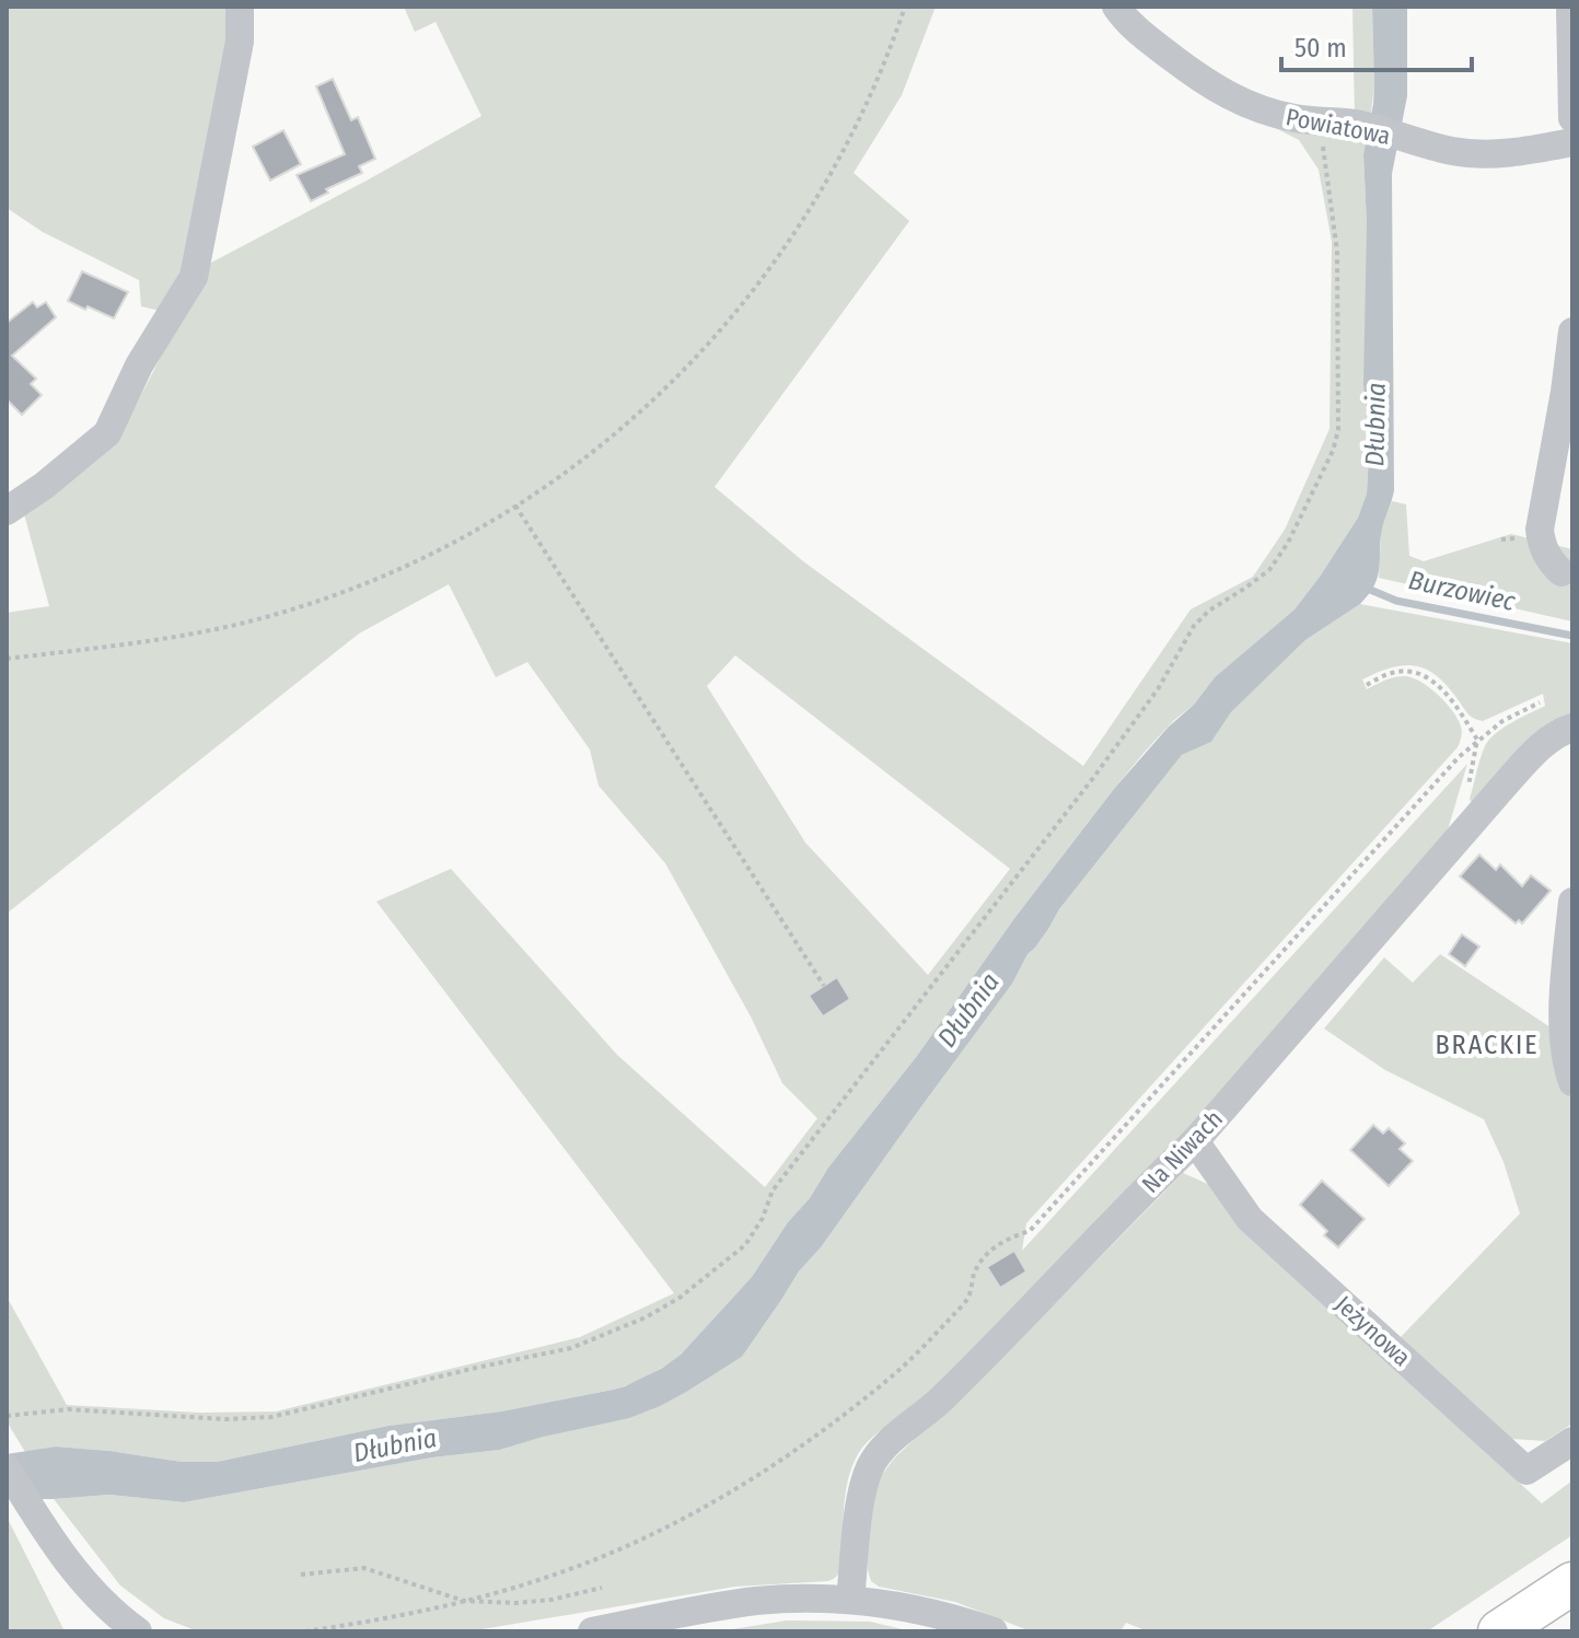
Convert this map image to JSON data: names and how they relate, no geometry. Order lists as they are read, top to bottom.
{
  "streets": {
    "street": ["Powiatowa", "Na Niwach", "Jeżynowa"]
  },
  "crossings": [
    ["Na Niwach", "Jeżynowa"]
  ],
  "districts": ["BRACKIE"],
  "water": ["Dłubnia", "Burzowiec"],
  "scale_bar": "50 m"
}
